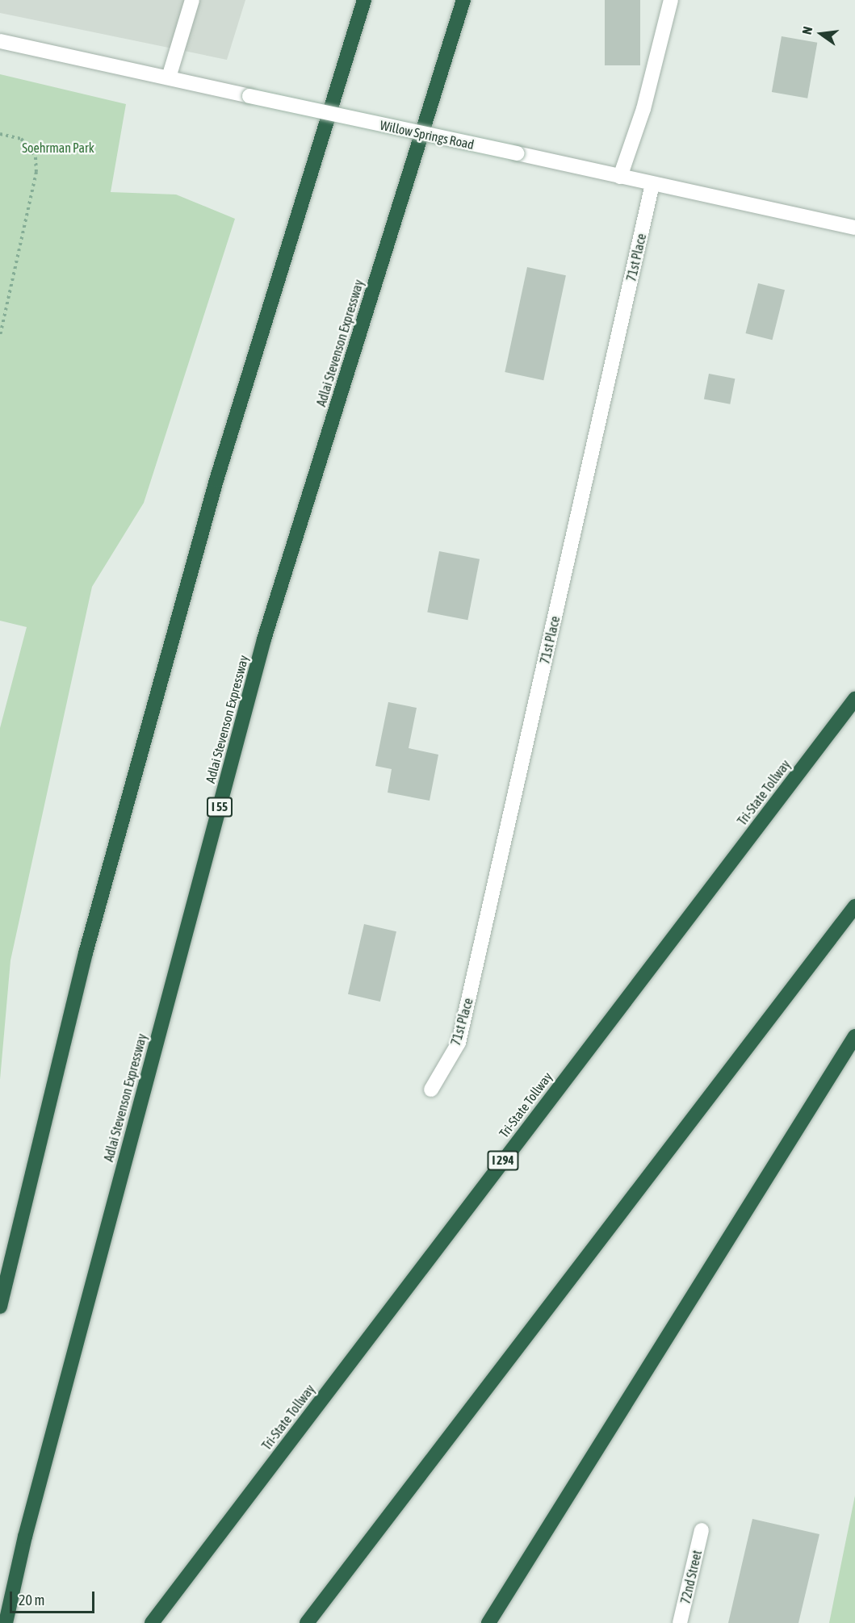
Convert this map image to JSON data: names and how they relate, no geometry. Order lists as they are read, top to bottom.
{
  "streets": {
    "highway": [
      "Adlai Stevenson Expressway",
      "Tri-State Tollway",
      "I 55",
      "I 294"
    ],
    "street": ["Willow Springs Road", "71st Place", "72nd Street"]
  },
  "crossings": [
    ["Willow Springs Road", "71st Place"]
  ],
  "parks": ["Soehrman Park"],
  "scale_bar": "20 m",
  "north": "left"
}
